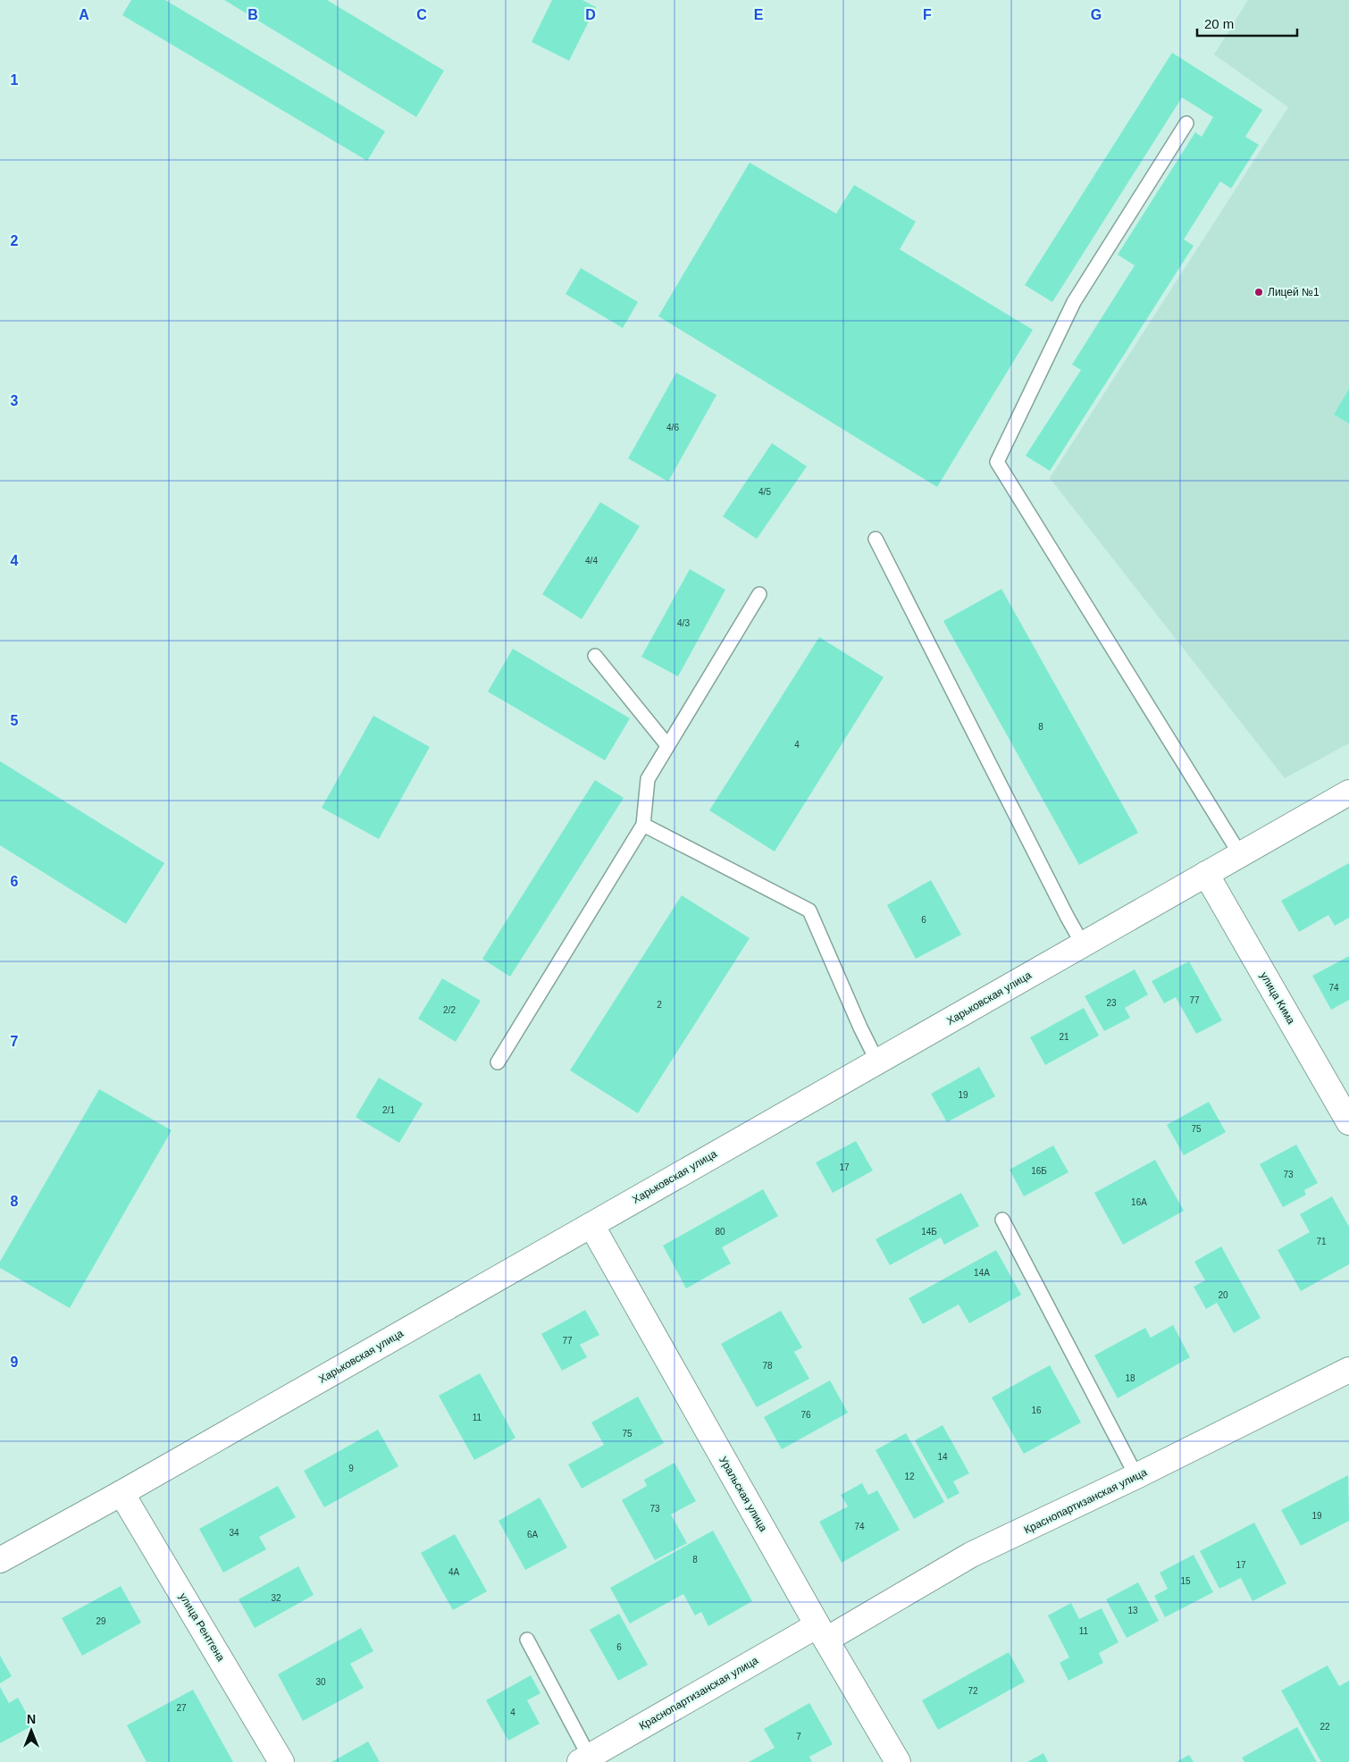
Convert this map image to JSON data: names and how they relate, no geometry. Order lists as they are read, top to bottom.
{
  "streets": {
    "street": [
      "Харьковская улица",
      "улица Кима",
      "Уральская улица",
      "Краснопартизанская улица",
      "улица Рентгена"
    ]
  },
  "crossings": [
    ["Харьковская улица", "улица Кима"],
    ["Харьковская улица", "Уральская улица"],
    ["Харьковская улица", "улица Рентгена"],
    ["Уральская улица", "Краснопартизанская улица"]
  ],
  "places": ["Лицей №1"],
  "house_numbers": [
    "4/6",
    "4/5",
    "4/4",
    "4/3",
    "8",
    "4",
    "6",
    "74",
    "77",
    "23",
    "2",
    "2/2",
    "21",
    "19",
    "2/1",
    "75",
    "17",
    "16Б",
    "73",
    "16А",
    "80",
    "14Б",
    "71",
    "14А",
    "20",
    "77",
    "78",
    "18",
    "16",
    "76",
    "11",
    "75",
    "14",
    "9",
    "12",
    "73",
    "19",
    "74",
    "34",
    "6А",
    "8",
    "17",
    "4А",
    "15",
    "32",
    "13",
    "29",
    "11",
    "6",
    "30",
    "72",
    "27",
    "4",
    "22",
    "7"
  ],
  "scale_bar": "20 m",
  "north": "top",
  "grid": {
    "columns": [
      "A",
      "B",
      "C",
      "D",
      "E",
      "F",
      "G"
    ],
    "rows": [
      "1",
      "2",
      "3",
      "4",
      "5",
      "6",
      "7",
      "8",
      "9"
    ]
  }
}
